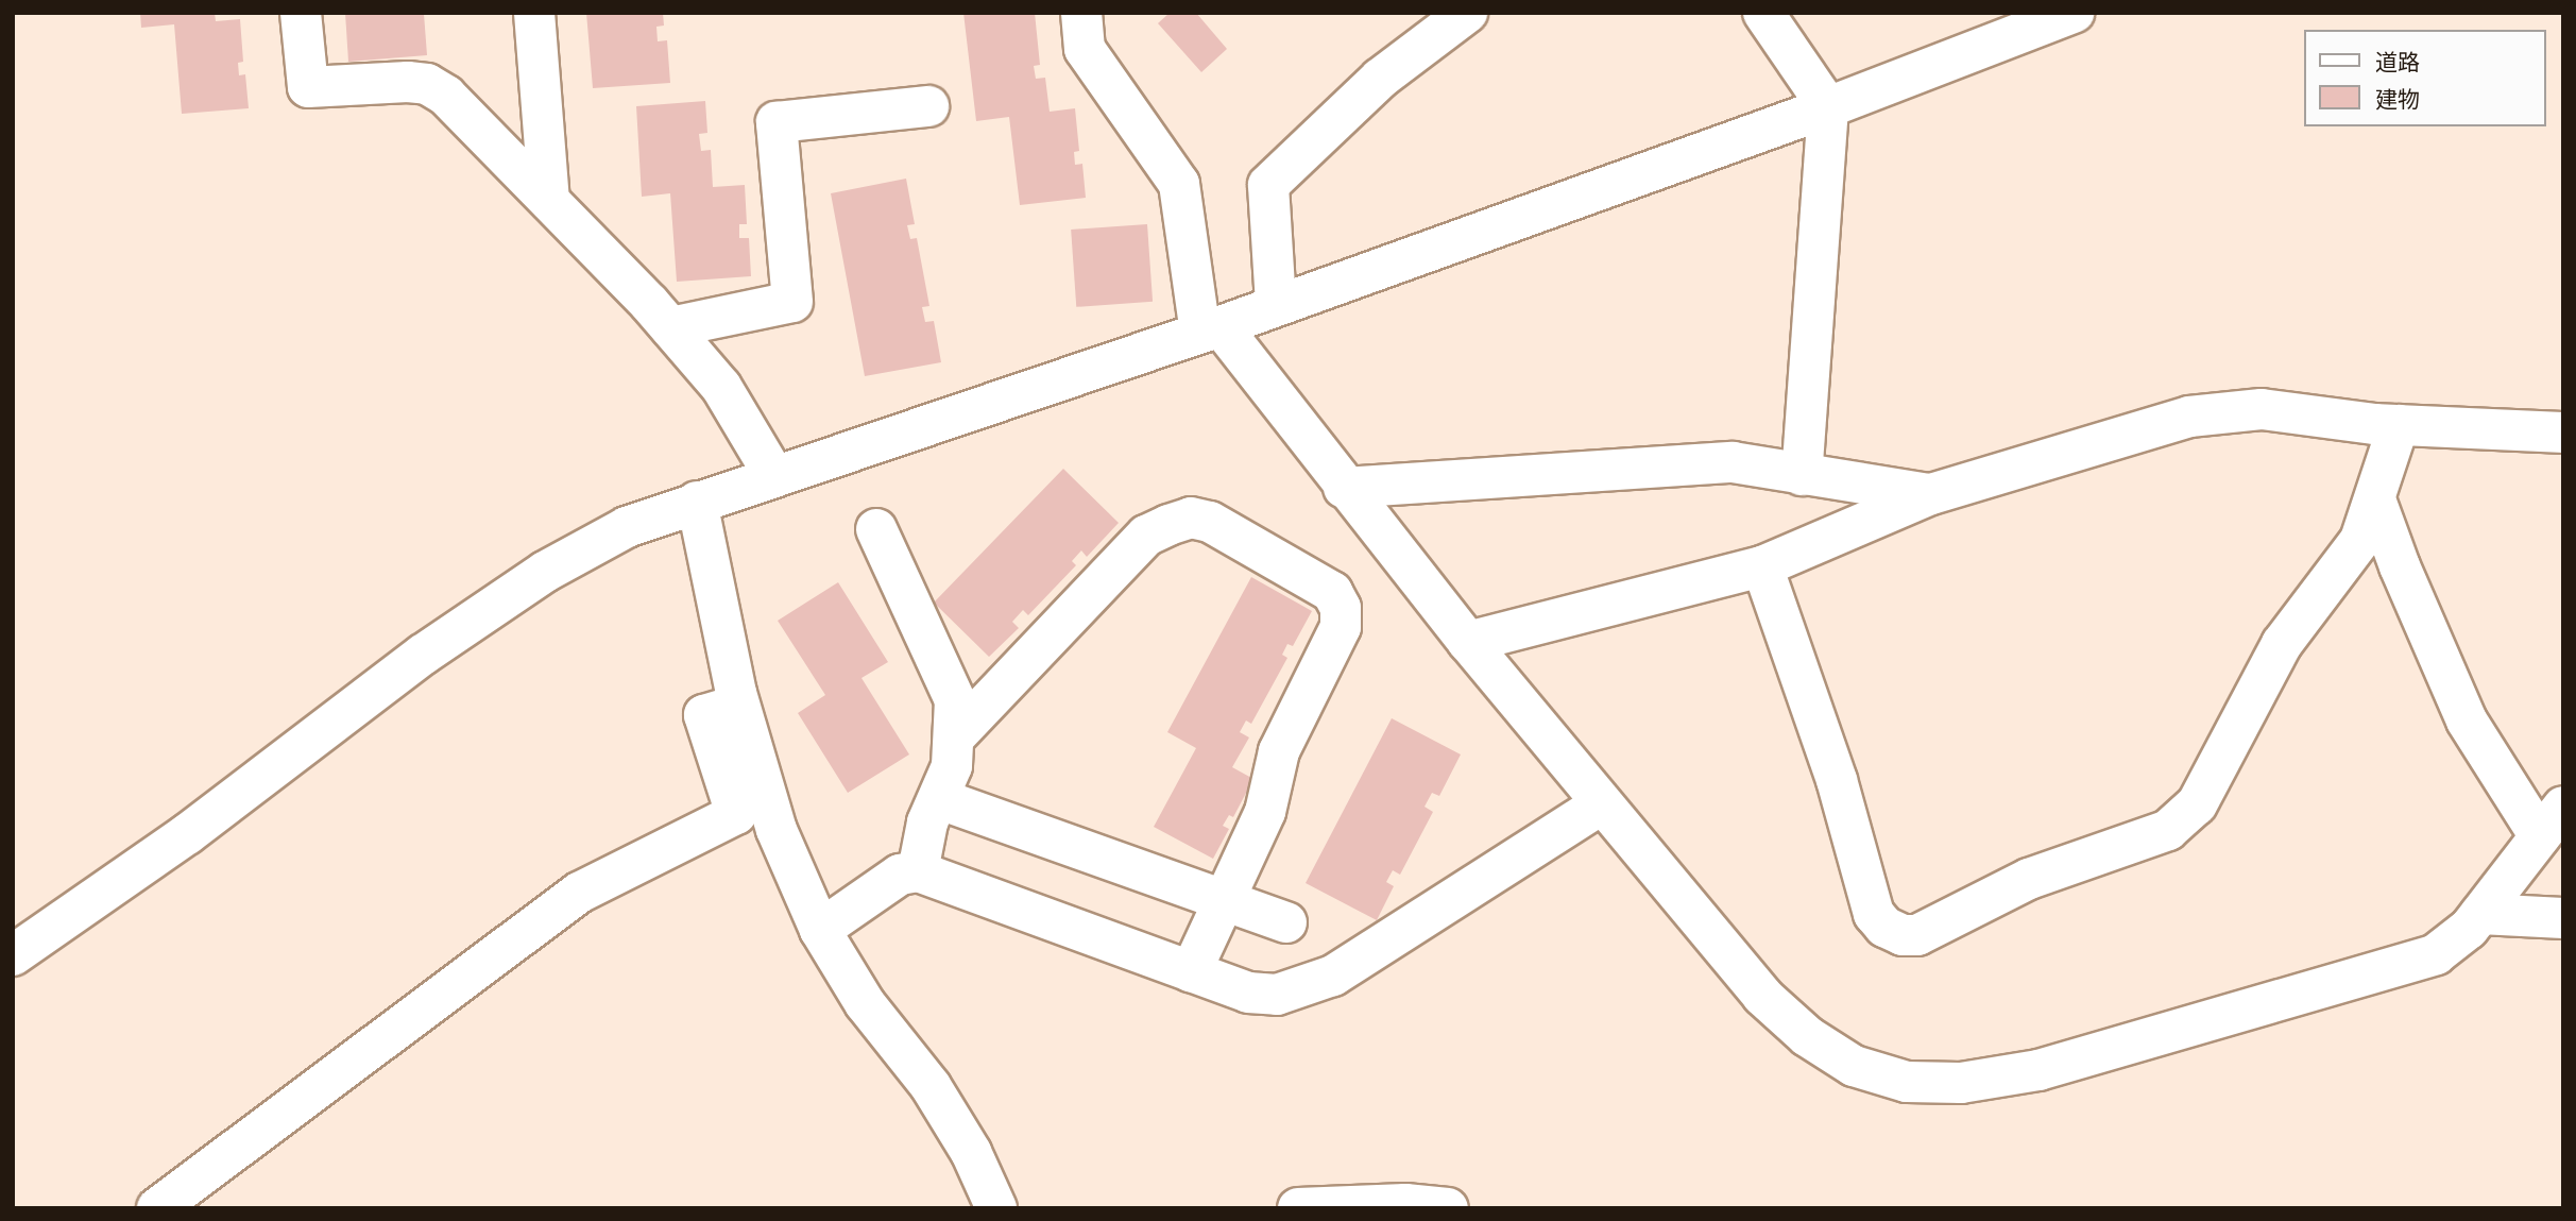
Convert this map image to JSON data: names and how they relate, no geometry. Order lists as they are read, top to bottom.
{
  "legend": ["道路", "建物"]
}
